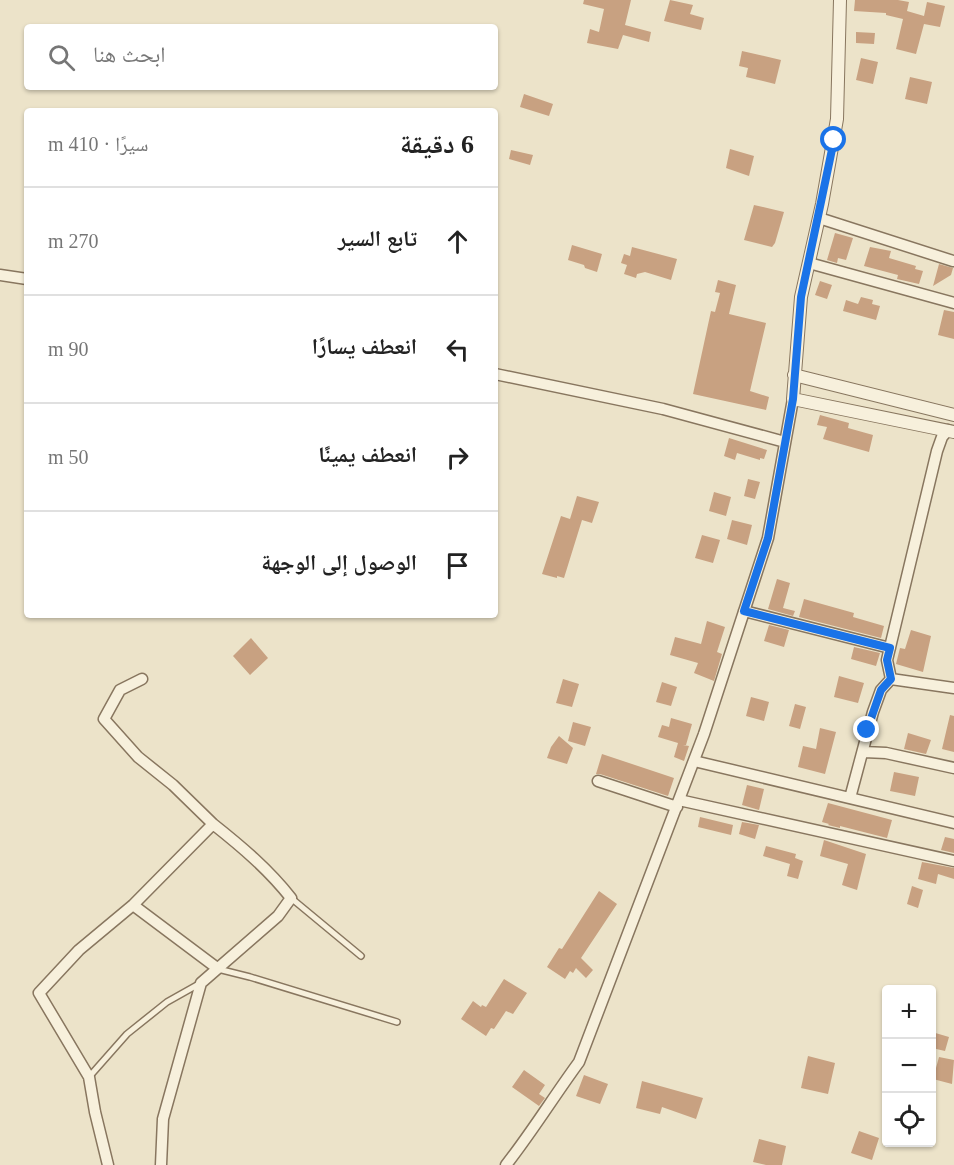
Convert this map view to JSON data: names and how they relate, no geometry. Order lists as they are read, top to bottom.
{
  "page": {
    "search": "ابحث هنا",
    "heading": ["6 دقيقة", "سيرًا · 410 m"],
    "list": [
      ["تابع السير", "270 m"],
      ["انعطف يسارًا", "90 m"],
      ["انعطف يمينًا", "50 m"],
      "الوصول إلى الوجهة"
    ],
    "map_buttons": ["+", "−"]
  }
}
